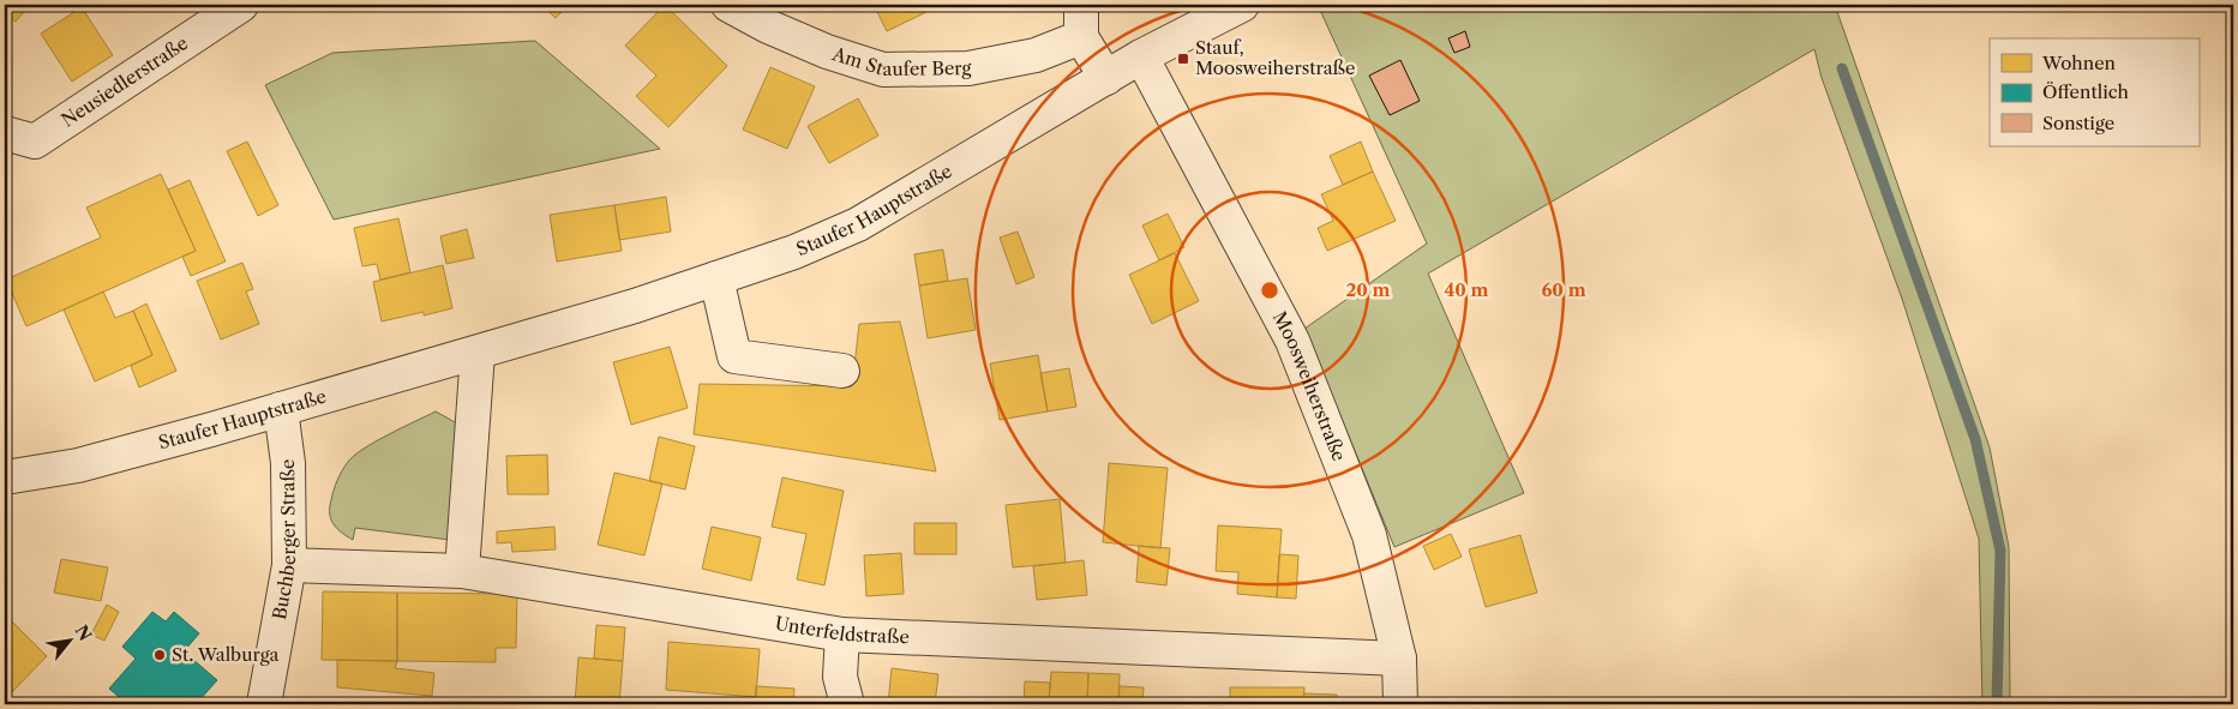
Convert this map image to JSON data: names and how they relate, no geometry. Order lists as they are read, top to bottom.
{
  "streets": {
    "street": [
      "Am Staufer Berg",
      "Neusiedlerstraße",
      "Staufer Hauptstraße",
      "Moosweiherstraße",
      "Buchberger Straße",
      "Unterfeldstraße"
    ]
  },
  "crossings": [
    ["Staufer Hauptstraße", "Moosweiherstraße"],
    ["Staufer Hauptstraße", "Buchberger Straße"],
    ["Moosweiherstraße", "Unterfeldstraße"],
    ["Buchberger Straße", "Unterfeldstraße"]
  ],
  "places": {
    "transit": ["Stauf, Moosweiherstraße"],
    "other": ["St. Walburga"]
  },
  "legend": ["Wohnen", "Öffentlich", "Sonstige"],
  "north": "top right",
  "rings": ["20 m", "40 m", "60 m"]
}
